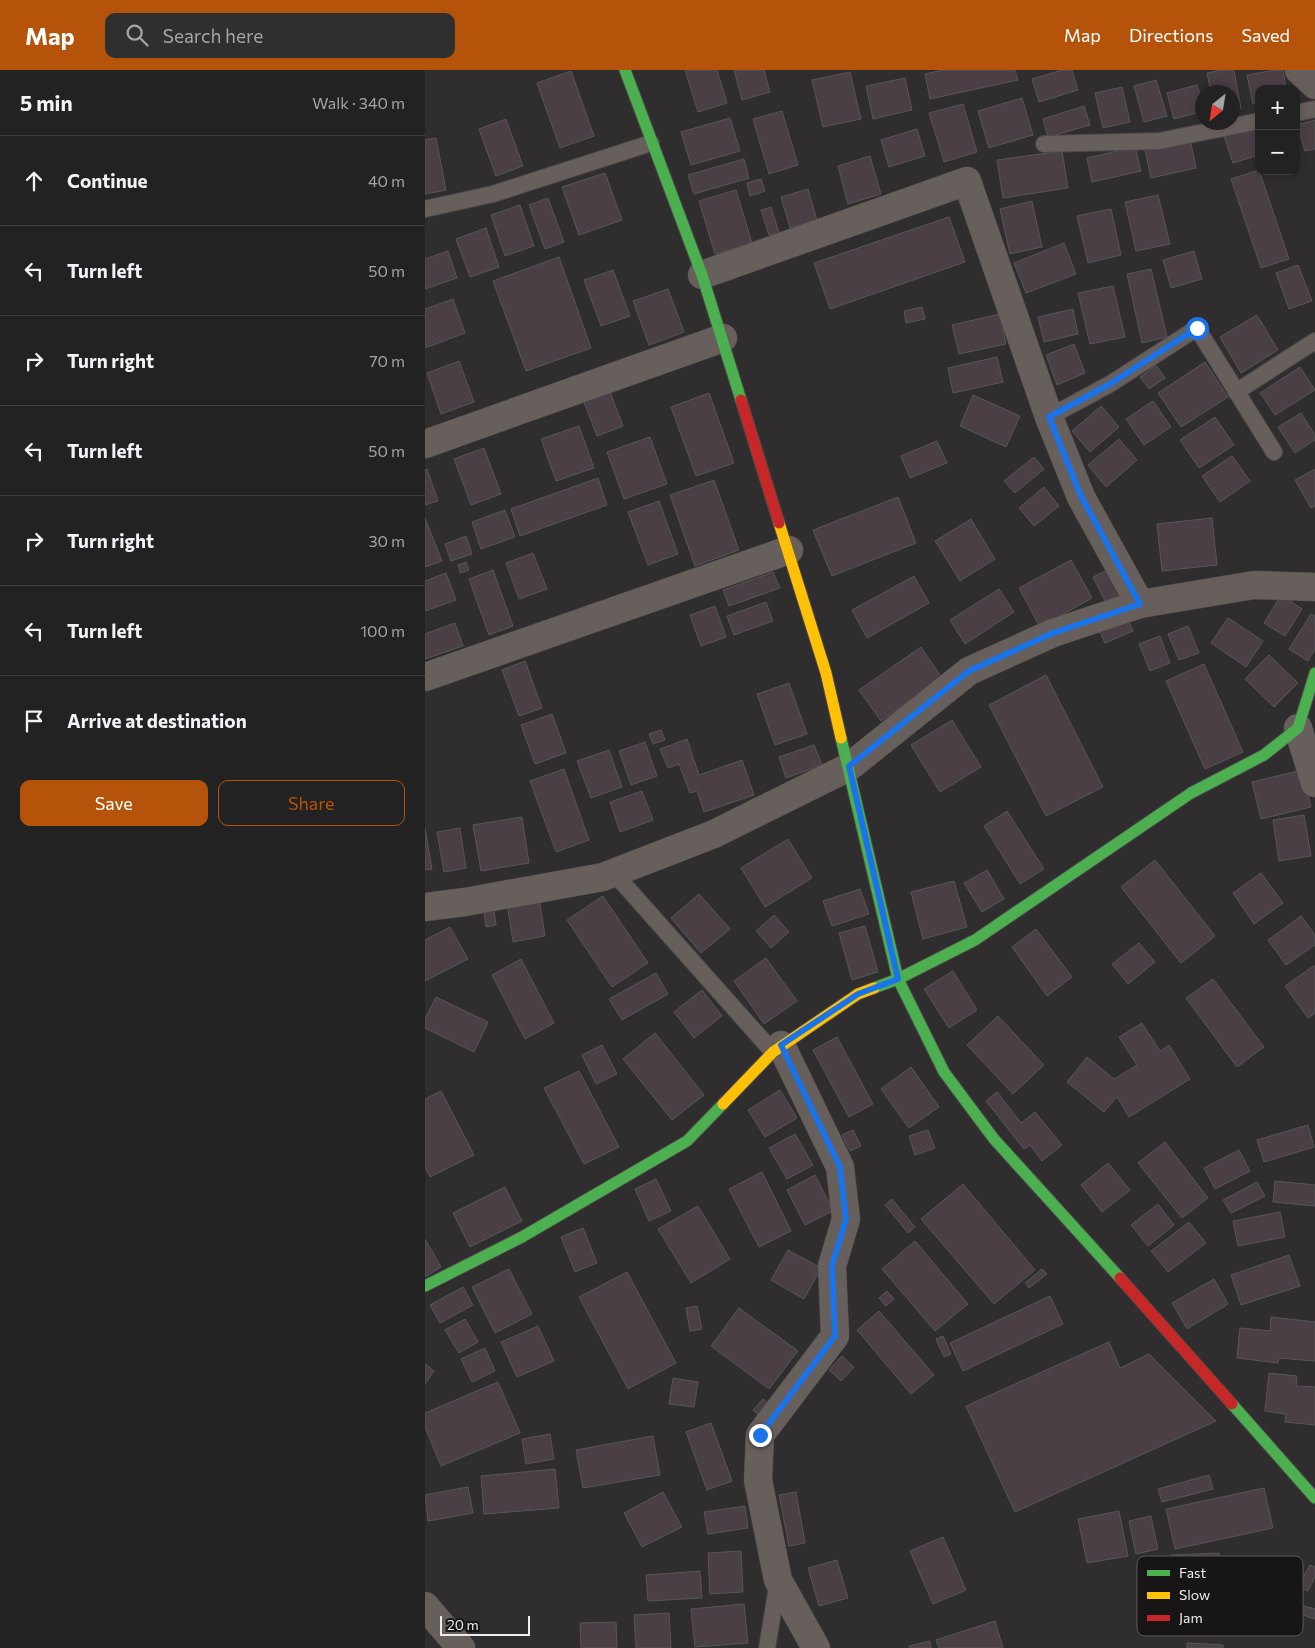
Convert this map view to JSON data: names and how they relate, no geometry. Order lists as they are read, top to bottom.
{
  "legend": ["Fast", "Slow", "Jam"],
  "scale_bar": "20 m",
  "north": "bottom left",
  "page": {
    "header": "Map",
    "search": "Search here",
    "nav": ["Map", "Directions", "Saved"],
    "heading": ["5 min", "Walk · 340 m"],
    "map_buttons": ["+", "−"],
    "list": [
      ["Continue", "40 m"],
      ["Turn left", "50 m"],
      ["Turn right", "70 m"],
      ["Turn left", "50 m"],
      ["Turn right", "30 m"],
      ["Turn left", "100 m"],
      "Arrive at destination"
    ],
    "buttons": ["Save", "Share"],
    "scale": "20 m"
  }
}
